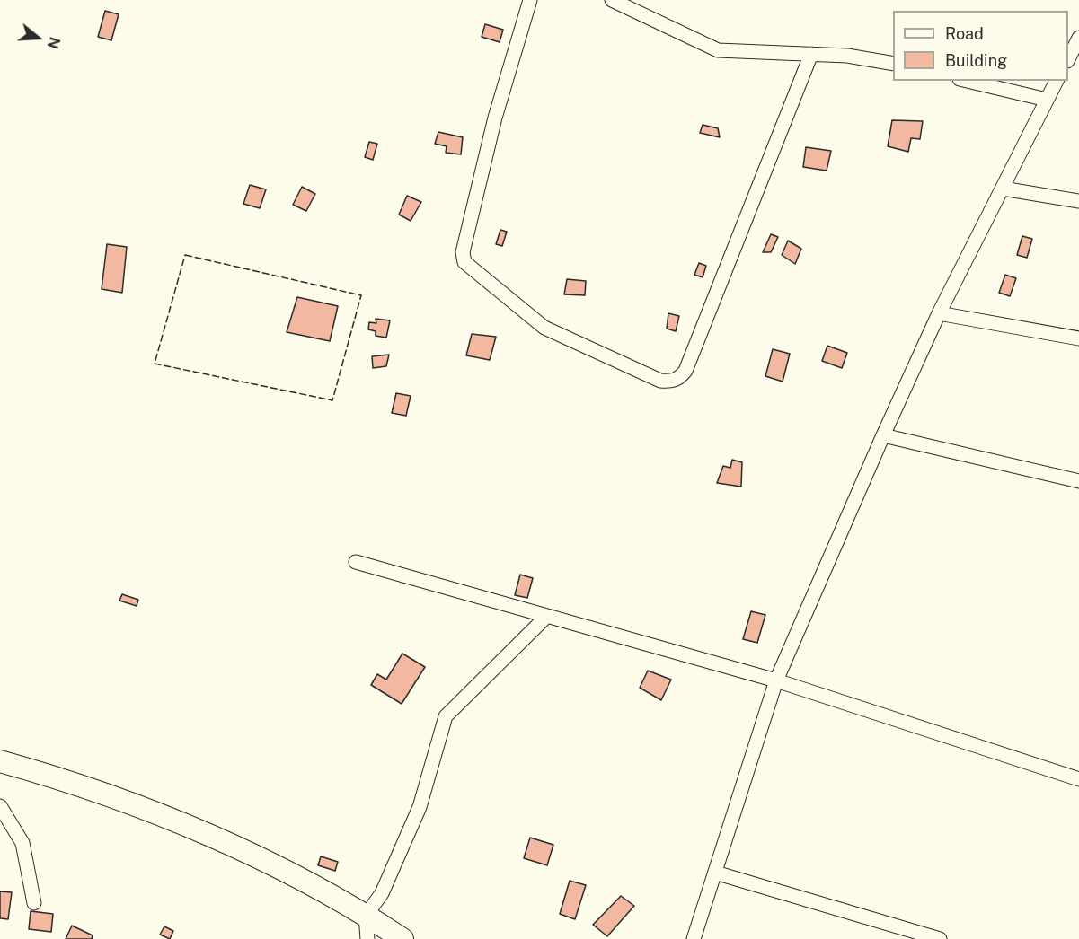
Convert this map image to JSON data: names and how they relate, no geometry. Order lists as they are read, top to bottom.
{
  "legend": ["Road", "Building"],
  "north": "right"
}
